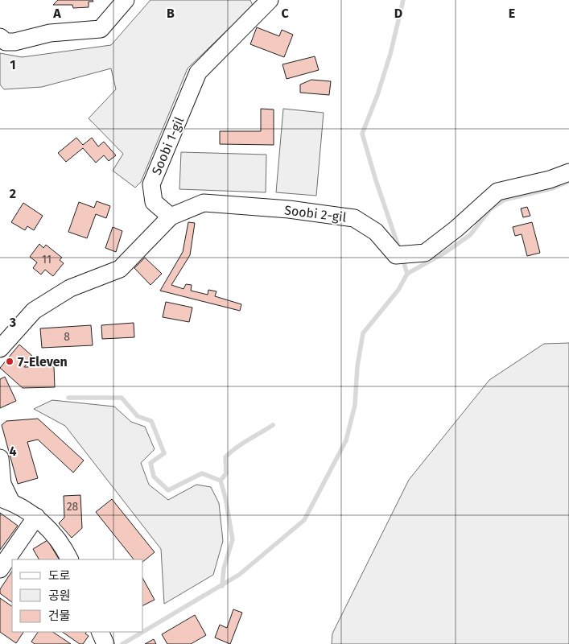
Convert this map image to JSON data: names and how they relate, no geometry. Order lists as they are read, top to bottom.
{
  "streets": {
    "street": ["Soobi 1-gil", "Soobi 2-gil"]
  },
  "crossings": [
    ["Soobi 1-gil", "Soobi 2-gil"]
  ],
  "places": ["7-Eleven"],
  "house_numbers": ["11", "8", "28"],
  "legend": ["도로", "공원", "건물"],
  "grid": {
    "columns": [
      "A",
      "B",
      "C",
      "D",
      "E"
    ],
    "rows": [
      "1",
      "2",
      "3",
      "4"
    ]
  }
}
